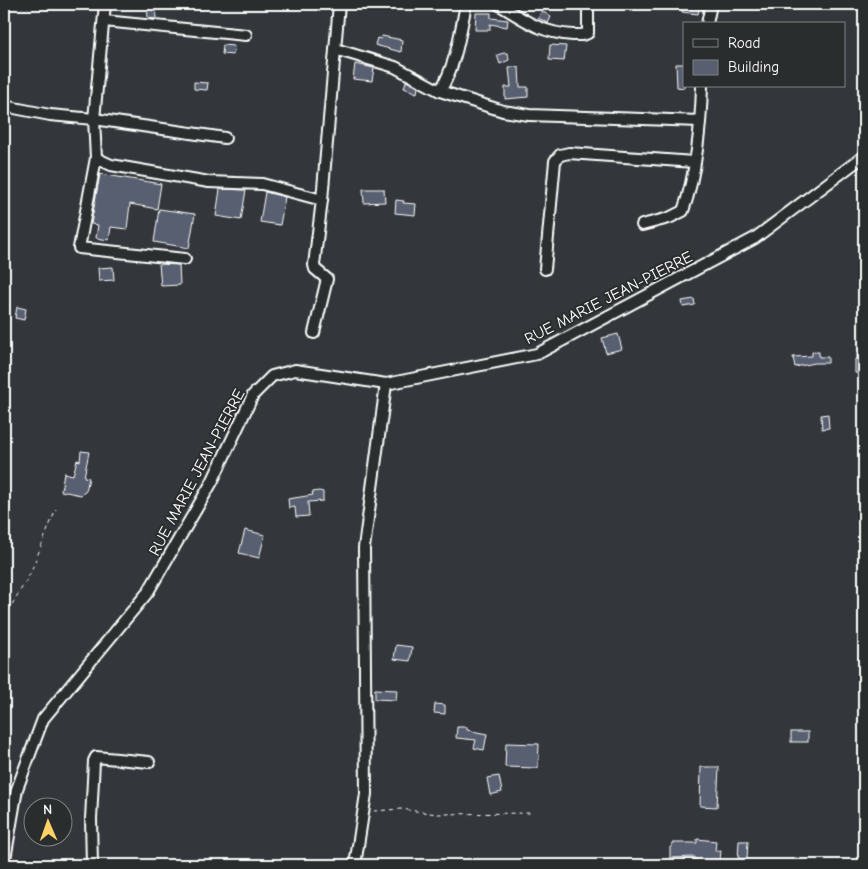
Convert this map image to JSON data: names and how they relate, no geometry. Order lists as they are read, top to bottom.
{
  "streets": {
    "street": ["RUE MARIE JEAN-PIERRE"]
  },
  "legend": ["Road", "Building"],
  "north": "top"
}
